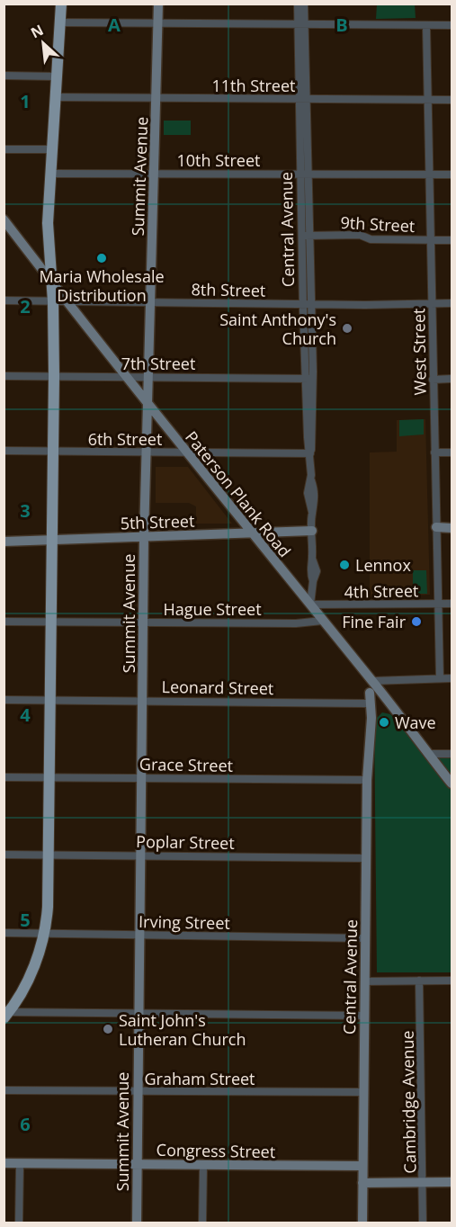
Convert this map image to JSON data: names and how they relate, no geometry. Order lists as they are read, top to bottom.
{
  "streets": {
    "street": [
      "11th Street",
      "10th Street",
      "Summit Avenue",
      "9th Street",
      "Central Avenue",
      "8th Street",
      "West Street",
      "7th Street",
      "6th Street",
      "Paterson Plank Road",
      "5th Street",
      "4th Street",
      "Hague Street",
      "Leonard Street",
      "Grace Street",
      "Poplar Street",
      "Irving Street",
      "Graham Street",
      "Cambridge Avenue",
      "Congress Street"
    ]
  },
  "crossings": [
    ["11th Street", "Summit Avenue"],
    ["11th Street", "Central Avenue"],
    ["11th Street", "West Street"],
    ["10th Street", "Summit Avenue"],
    ["10th Street", "Central Avenue"],
    ["10th Street", "West Street"],
    ["Summit Avenue", "8th Street"],
    ["Summit Avenue", "7th Street"],
    ["Summit Avenue", "6th Street"],
    ["Summit Avenue", "Paterson Plank Road"],
    ["Summit Avenue", "5th Street"],
    ["Summit Avenue", "Hague Street"],
    ["Summit Avenue", "Leonard Street"],
    ["Summit Avenue", "Grace Street"],
    ["Summit Avenue", "Poplar Street"],
    ["Summit Avenue", "Irving Street"],
    ["Summit Avenue", "Graham Street"],
    ["Summit Avenue", "Congress Street"],
    ["9th Street", "Central Avenue"],
    ["9th Street", "West Street"],
    ["Central Avenue", "8th Street"],
    ["Central Avenue", "7th Street"],
    ["Central Avenue", "6th Street"],
    ["Central Avenue", "Paterson Plank Road"],
    ["Central Avenue", "5th Street"],
    ["Central Avenue", "4th Street"],
    ["Central Avenue", "Leonard Street"],
    ["Central Avenue", "Grace Street"],
    ["Central Avenue", "Poplar Street"],
    ["Central Avenue", "Irving Street"],
    ["Central Avenue", "Graham Street"],
    ["Central Avenue", "Congress Street"],
    ["8th Street", "West Street"],
    ["8th Street", "Paterson Plank Road"],
    ["West Street", "4th Street"],
    ["7th Street", "Paterson Plank Road"],
    ["6th Street", "Paterson Plank Road"],
    ["Paterson Plank Road", "5th Street"],
    ["Paterson Plank Road", "4th Street"],
    ["Paterson Plank Road", "Hague Street"]
  ],
  "places": [
    "Maria Wholesale Distribution",
    "Saint Anthony's Church",
    "Lennox",
    "Fine Fair",
    "Wave",
    "Saint John's Lutheran Church"
  ],
  "north": "top left",
  "grid": {
    "columns": ["A", "B"],
    "rows": [
      "1",
      "2",
      "3",
      "4",
      "5",
      "6"
    ]
  }
}
